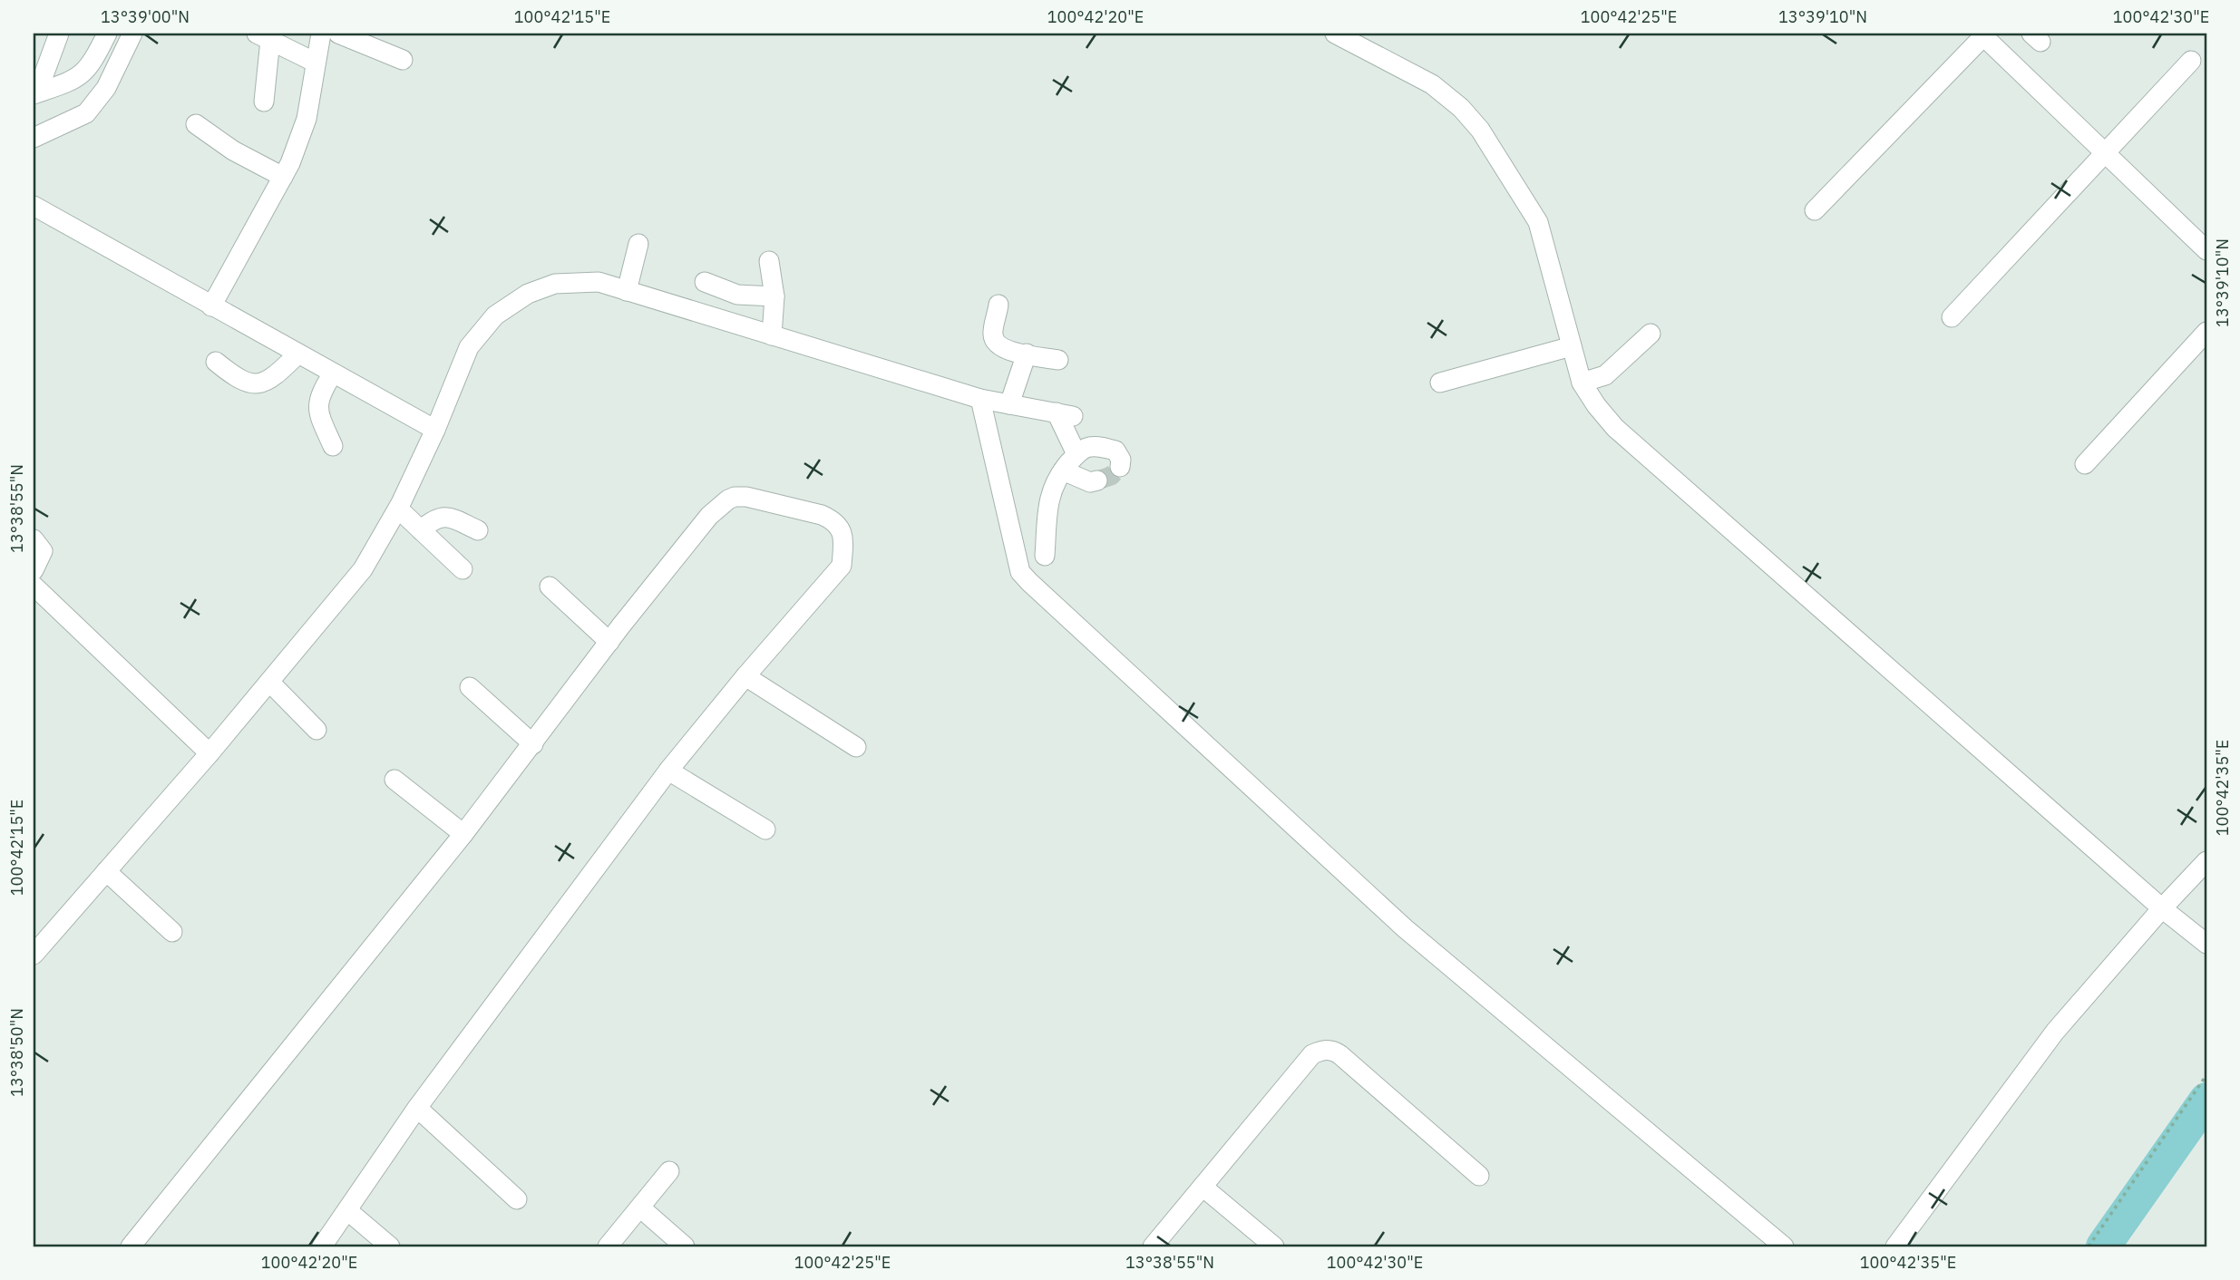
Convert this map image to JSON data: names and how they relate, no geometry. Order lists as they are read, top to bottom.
{
  "coordinates": [
    "13°39'00\"N",
    "100°42'15\"E",
    "100°42'20\"E",
    "100°42'25\"E",
    "13°39'10\"N",
    "100°42'30\"E",
    "13°38'55\"N",
    "100°42'35\"E",
    "13°38'50\"N"
  ]
}
